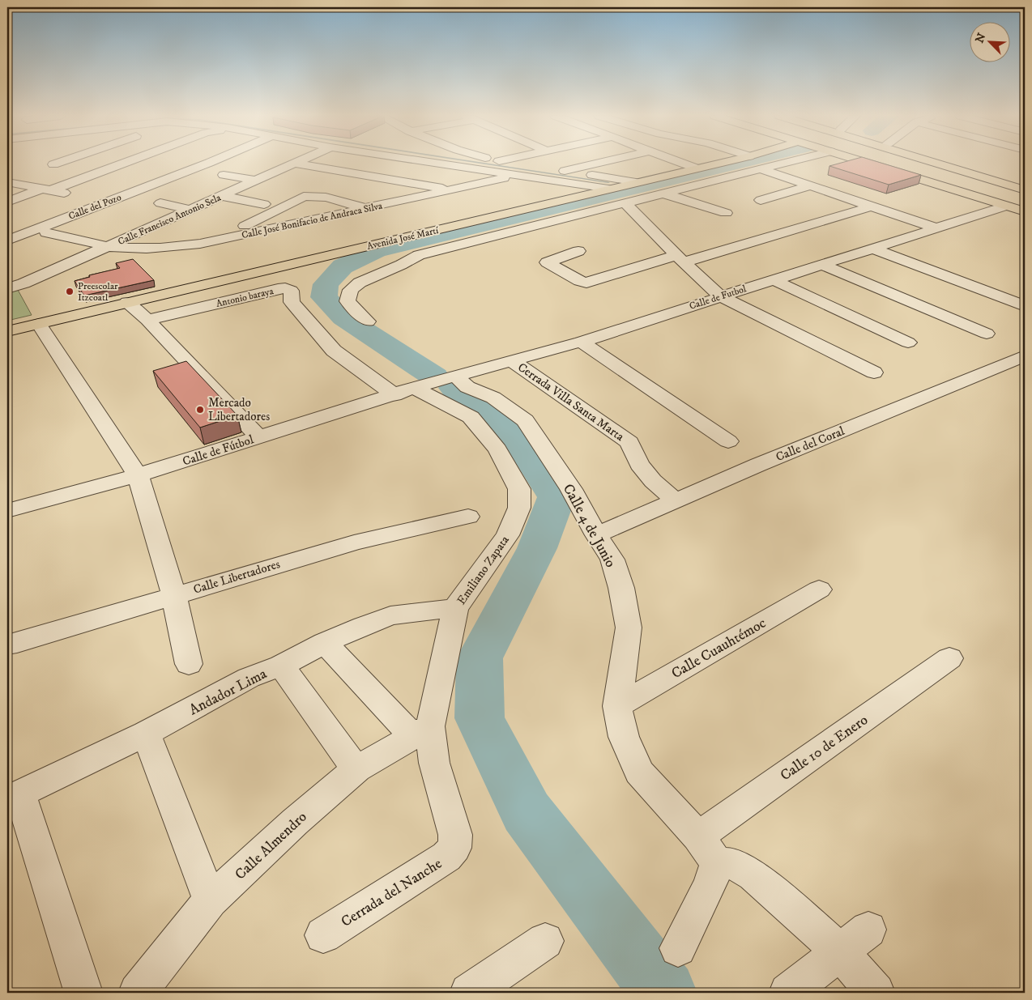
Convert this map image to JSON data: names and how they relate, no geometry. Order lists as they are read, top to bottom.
{
  "streets": {
    "main road": ["Avenida José Martí"],
    "street": [
      "Calle del Pozo",
      "Calle Francisco Antonio Sela",
      "Calle José Bonifacio de Andraca Silva",
      "Antonio baraya",
      "Calle de Futbol",
      "Cerrada Villa Santa Marta",
      "Calle del Coral",
      "Calle de Fútbol",
      "Calle 4 de Junio",
      "Emiliano Zapata",
      "Calle Libertadores",
      "Calle Cuauhtémoc",
      "Andador Lima",
      "Calle 10 de Enero",
      "Calle Almendro",
      "Cerrada del Nanche"
    ]
  },
  "crossings": [
    ["Calle Francisco Antonio Sela", "Calle José Bonifacio de Andraca Silva"],
    ["Antonio baraya", "Calle de Fútbol"],
    ["Calle de Futbol", "Cerrada Villa Santa Marta"],
    ["Calle de Futbol", "Calle de Fútbol"],
    ["Calle de Futbol", "Calle 4 de Junio"],
    ["Calle de Futbol", "Emiliano Zapata"],
    ["Cerrada Villa Santa Marta", "Calle del Coral"],
    ["Calle del Coral", "Calle 4 de Junio"],
    ["Calle de Fútbol", "Emiliano Zapata"],
    ["Calle 4 de Junio", "Calle Cuauhtémoc"],
    ["Calle 4 de Junio", "Calle 10 de Enero"],
    ["Emiliano Zapata", "Andador Lima"],
    ["Emiliano Zapata", "Cerrada del Nanche"],
    ["Andador Lima", "Cerrada del Nanche"],
    ["Calle Almendro", "Cerrada del Nanche"]
  ],
  "places": ["Preescolar Itzcoatl", "Mercado Libertadores"],
  "north": "top left"
}
